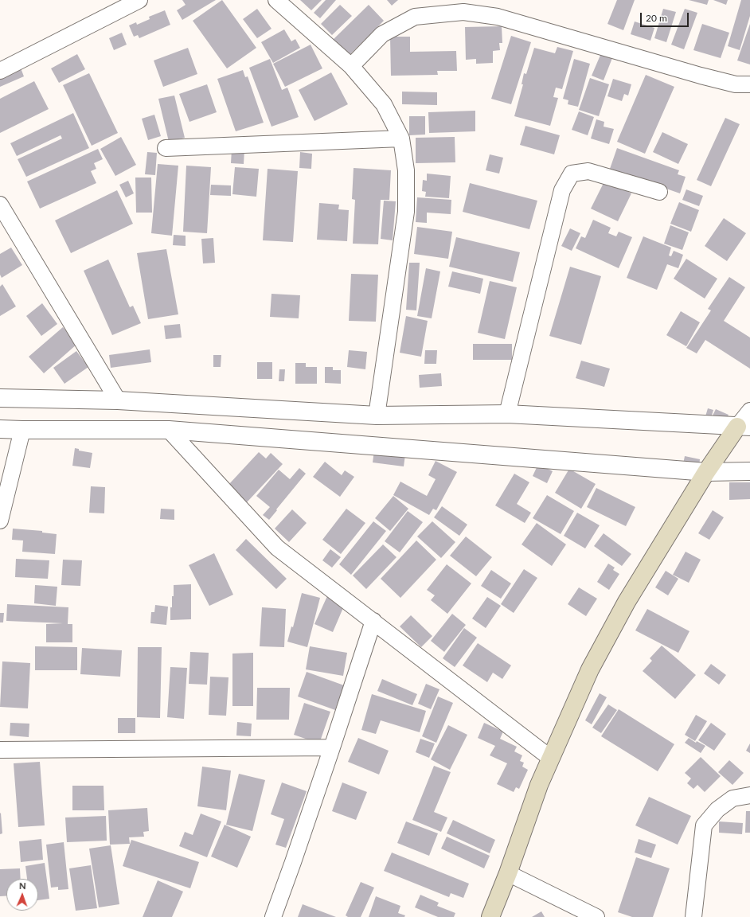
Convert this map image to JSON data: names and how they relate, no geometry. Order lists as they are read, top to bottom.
{
  "scale_bar": "20 m",
  "north": "top"
}
